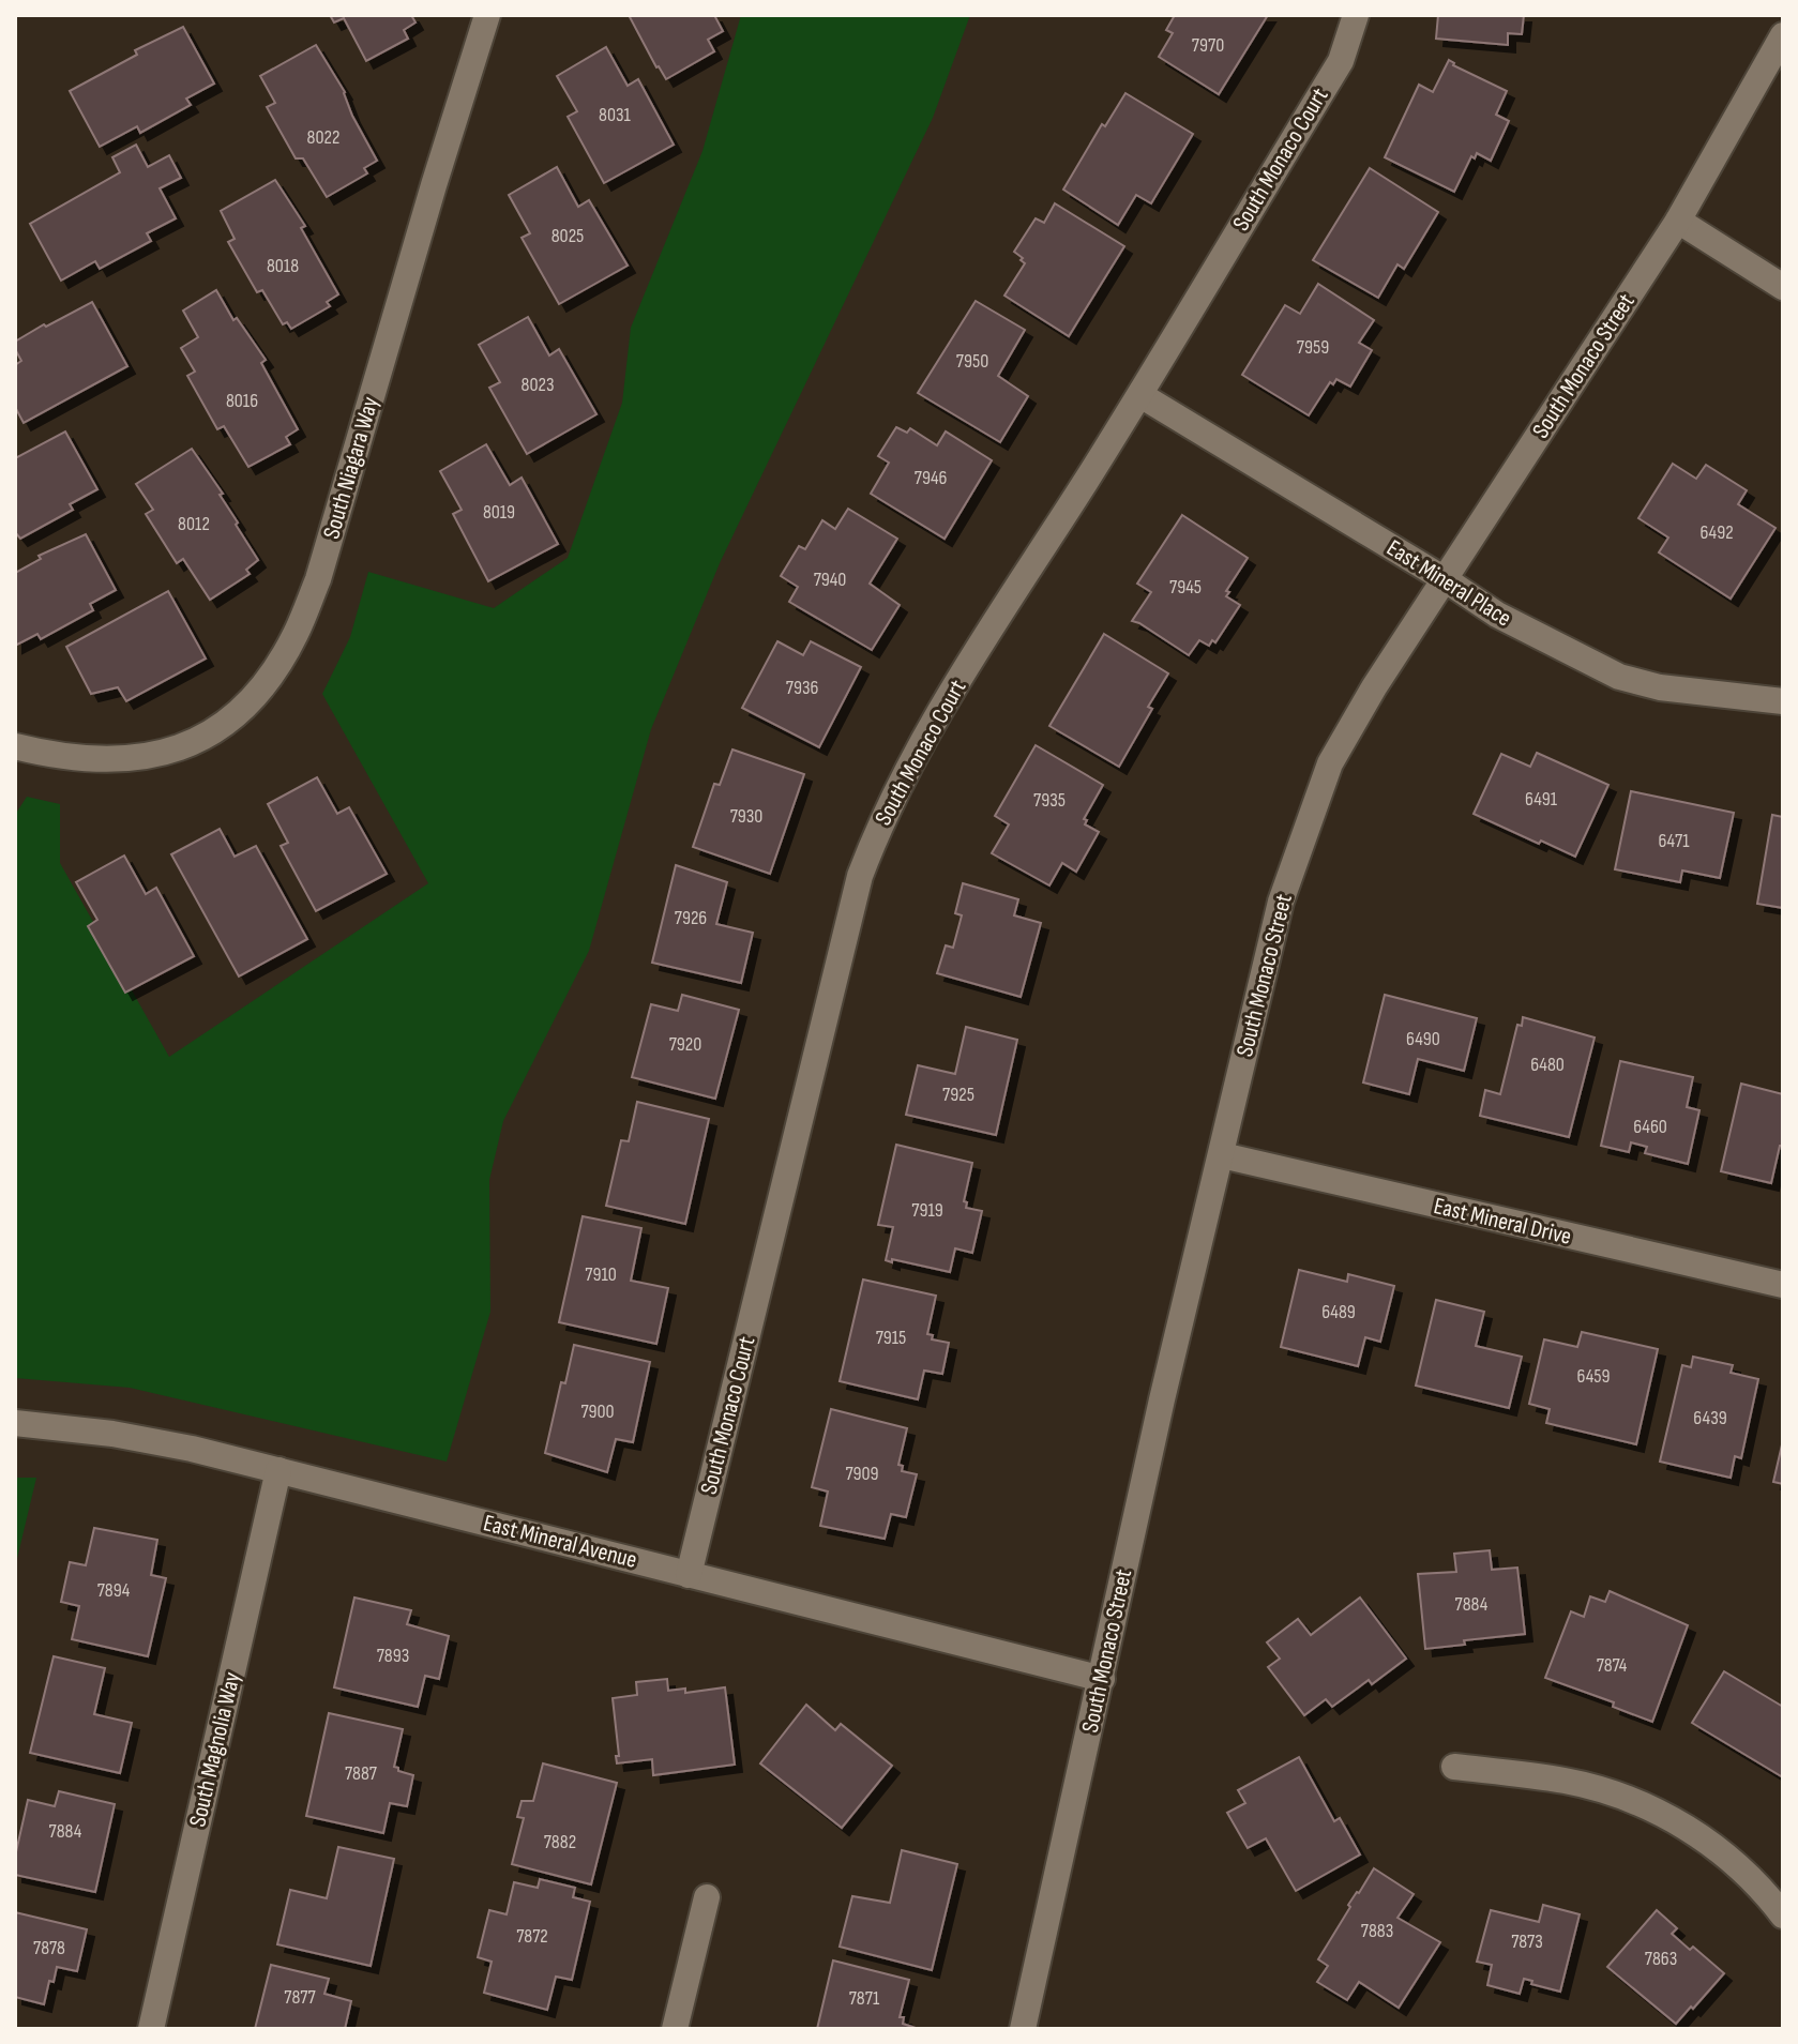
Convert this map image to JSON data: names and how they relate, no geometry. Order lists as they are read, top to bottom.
{
  "streets": {
    "street": [
      "South Monaco Court",
      "South Monaco Street",
      "South Niagara Way",
      "East Mineral Place",
      "East Mineral Drive",
      "East Mineral Avenue",
      "South Magnolia Way"
    ]
  },
  "crossings": [
    ["South Monaco Court", "East Mineral Place"],
    ["South Monaco Court", "East Mineral Avenue"],
    ["South Monaco Street", "East Mineral Place"],
    ["South Monaco Street", "East Mineral Drive"],
    ["South Monaco Street", "East Mineral Avenue"],
    ["East Mineral Avenue", "South Magnolia Way"]
  ],
  "house_numbers": [
    "7970",
    "8031",
    "8022",
    "8025",
    "8018",
    "7959",
    "7950",
    "8023",
    "8016",
    "7946",
    "8019",
    "8012",
    "6492",
    "7940",
    "7945",
    "7936",
    "6491",
    "7935",
    "7930",
    "6471",
    "7926",
    "6490",
    "7920",
    "6480",
    "7925",
    "6460",
    "7919",
    "7910",
    "6489",
    "7915",
    "6459",
    "7900",
    "6439",
    "7909",
    "7894",
    "7884",
    "7893",
    "7874",
    "7887",
    "7884",
    "7882",
    "7883",
    "7872",
    "7873",
    "7878",
    "7863",
    "7877",
    "7871"
  ]
}
